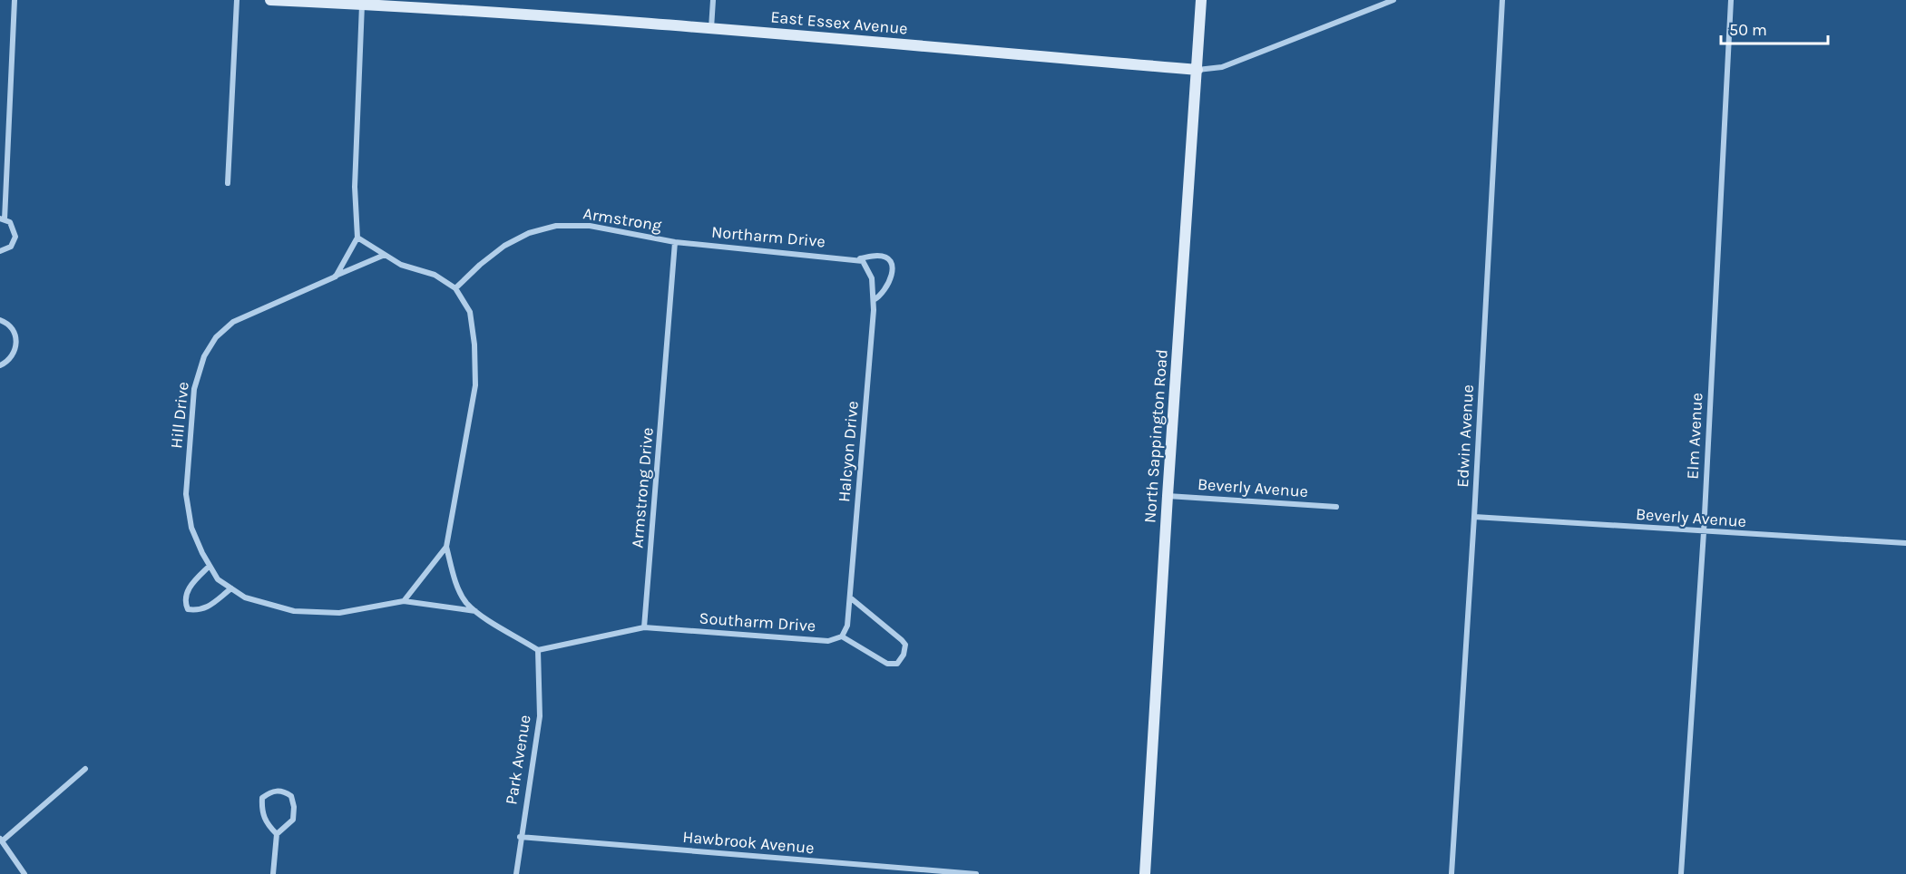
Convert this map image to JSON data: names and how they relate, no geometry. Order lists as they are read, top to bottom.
{
  "streets": {
    "street": [
      "East Essex Avenue",
      "Armstrong",
      "Northarm Drive",
      "Hill Drive",
      "North Sappington Road",
      "Edwin Avenue",
      "Elm Avenue",
      "Halcyon Drive",
      "Armstrong Drive",
      "Beverly Avenue",
      "Southarm Drive",
      "Park Avenue",
      "Hawbrook Avenue"
    ]
  },
  "crossings": [
    ["East Essex Avenue", "North Sappington Road"],
    ["Armstrong", "Northarm Drive"],
    ["Armstrong", "Hill Drive"],
    ["Armstrong", "Armstrong Drive"],
    ["Northarm Drive", "Halcyon Drive"],
    ["Northarm Drive", "Armstrong Drive"],
    ["Hill Drive", "Park Avenue"],
    ["North Sappington Road", "Beverly Avenue"],
    ["Edwin Avenue", "Beverly Avenue"],
    ["Elm Avenue", "Beverly Avenue"],
    ["Halcyon Drive", "Southarm Drive"],
    ["Armstrong Drive", "Southarm Drive"],
    ["Park Avenue", "Hawbrook Avenue"]
  ],
  "scale_bar": "50 m"
}
